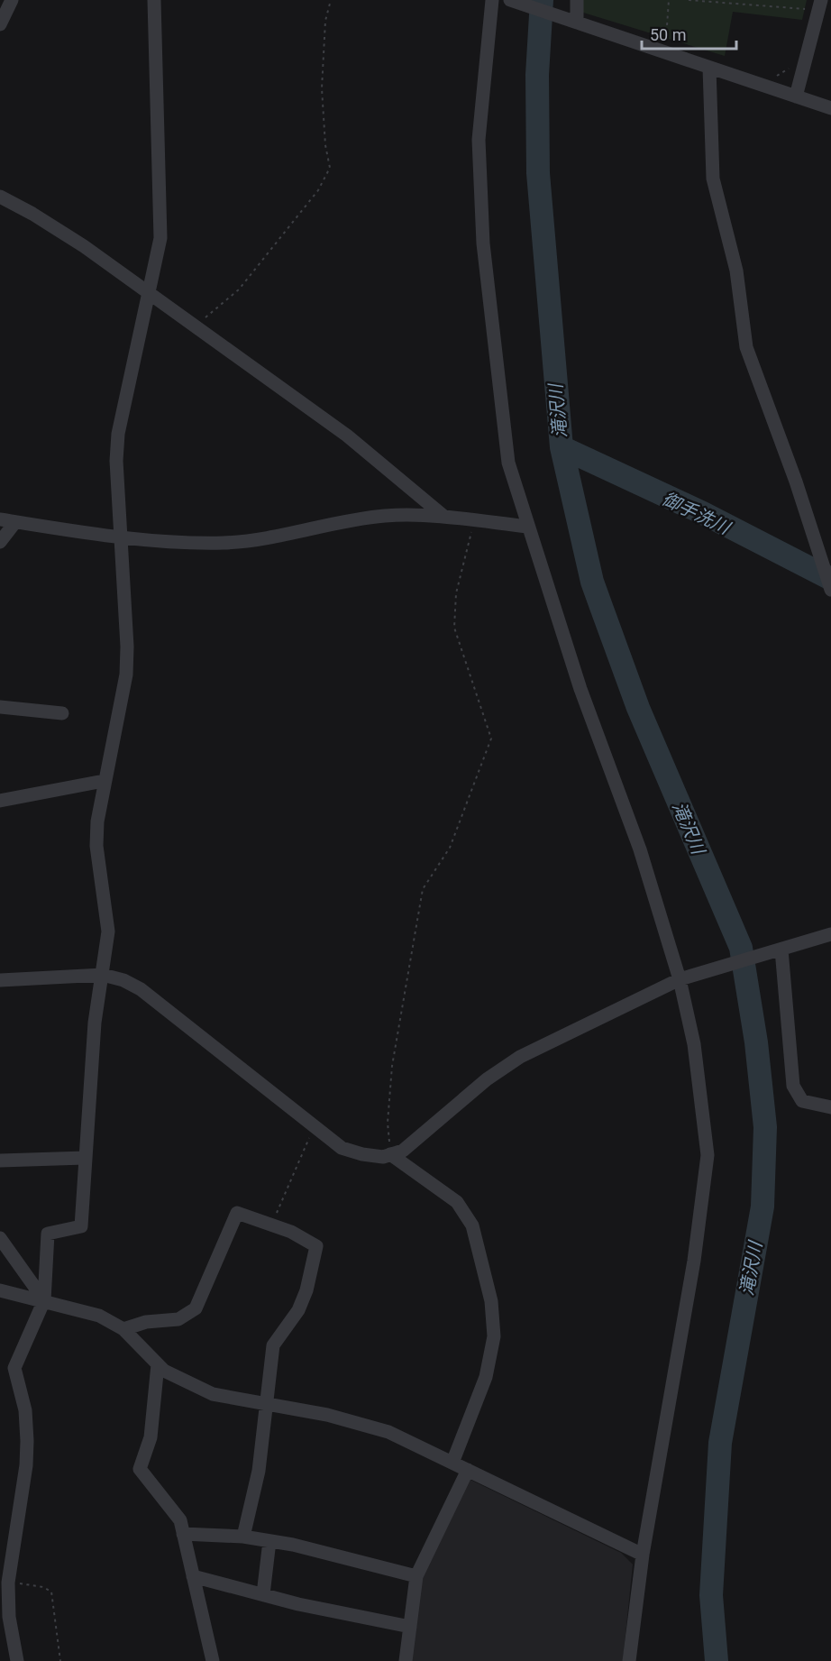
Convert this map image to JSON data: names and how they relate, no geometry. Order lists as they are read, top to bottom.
{
  "water": ["滝沢川", "御手洗川"],
  "scale_bar": "50 m"
}
